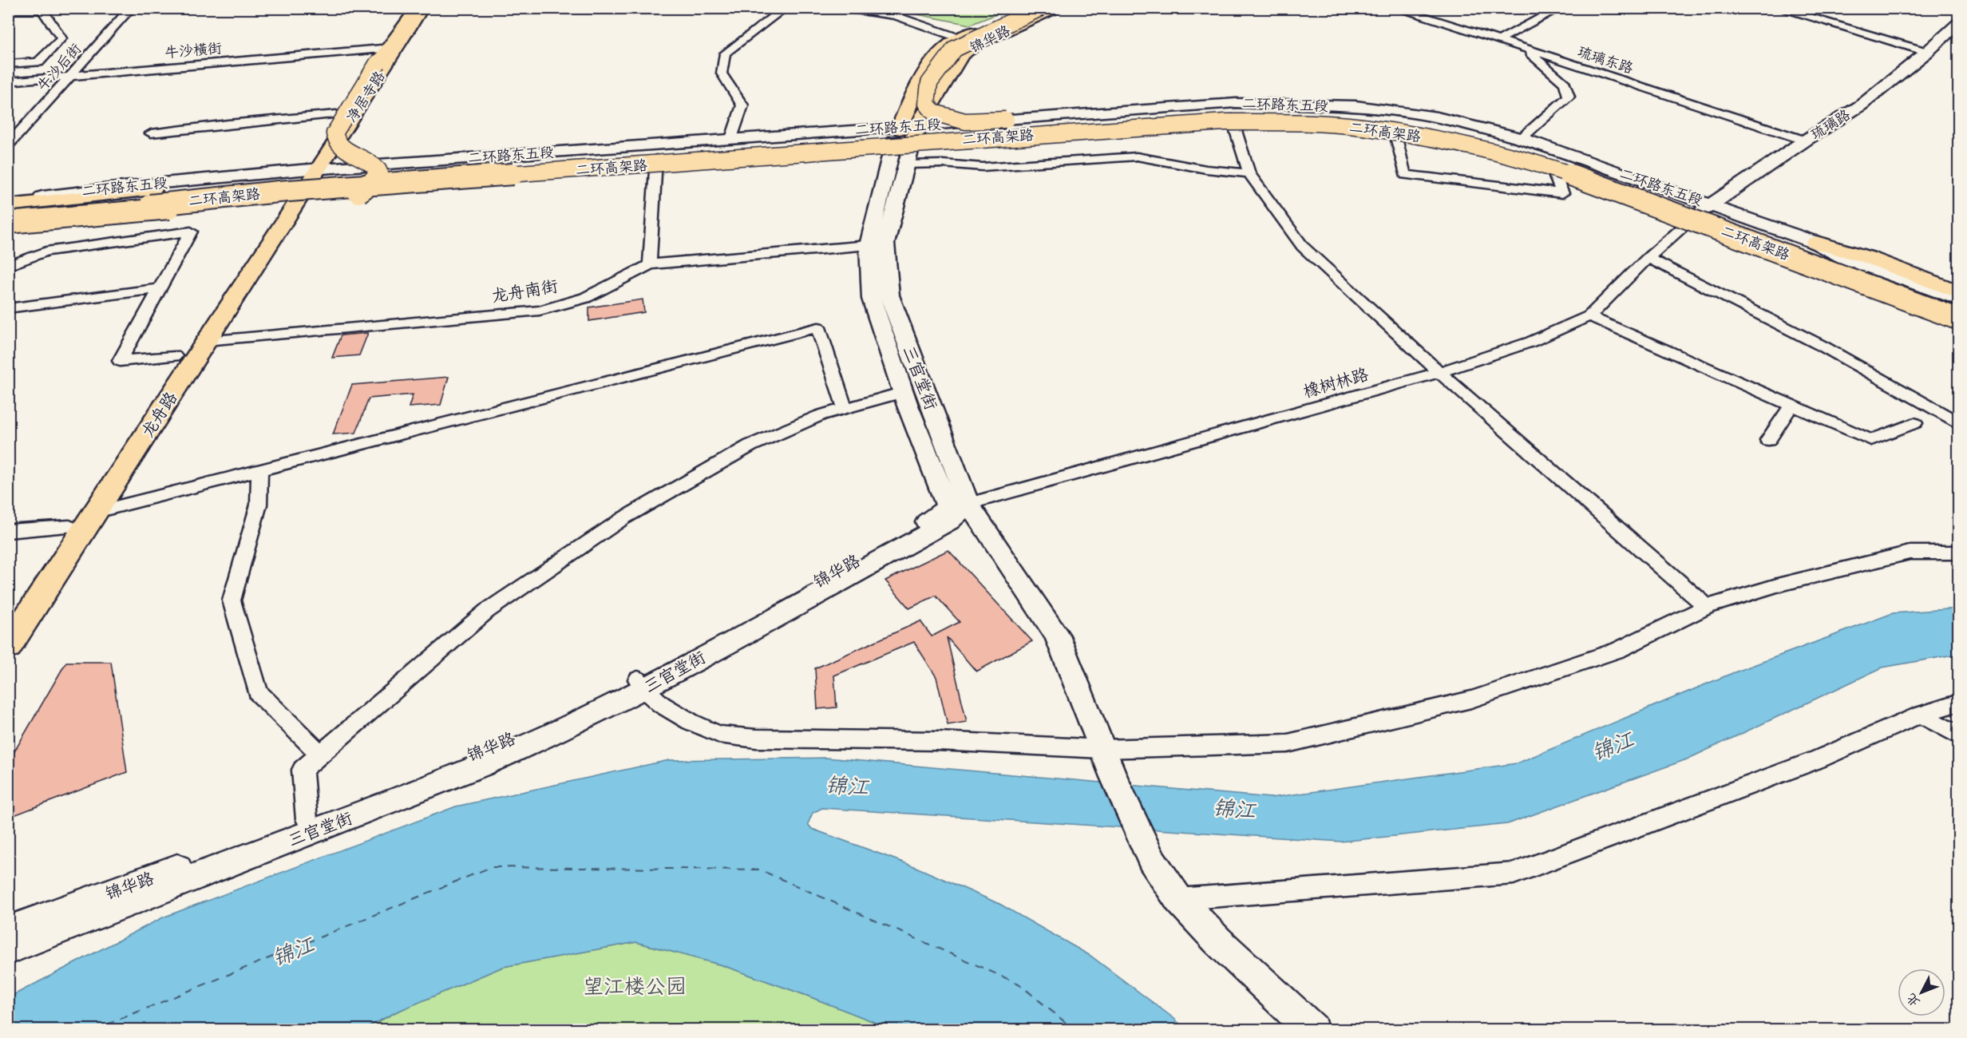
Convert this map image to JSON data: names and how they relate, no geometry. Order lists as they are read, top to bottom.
{
  "streets": {
    "main road": [
      "锦华路",
      "净居寺路",
      "二环路东五段",
      "琉璃路",
      "二环高架路",
      "三官堂街",
      "龙舟路"
    ],
    "street": [
      "牛沙横街",
      "琉璃东路",
      "牛沙后街",
      "龙舟南街",
      "橡树林路"
    ]
  },
  "crossings": [
    ["锦华路", "二环路东五段"],
    ["锦华路", "三官堂街"],
    ["锦华路", "橡树林路"],
    ["牛沙横街", "牛沙后街"],
    ["牛沙横街", "净居寺路"],
    ["琉璃东路", "琉璃路"],
    ["净居寺路", "二环路东五段"],
    ["净居寺路", "龙舟路"],
    ["二环路东五段", "琉璃路"],
    ["二环路东五段", "三官堂街"],
    ["二环路东五段", "橡树林路"],
    ["二环路东五段", "龙舟路"],
    ["琉璃路", "橡树林路"],
    ["龙舟南街", "三官堂街"],
    ["龙舟南街", "龙舟路"],
    ["三官堂街", "橡树林路"]
  ],
  "water": ["锦江"],
  "parks": ["望江楼公园"],
  "north": "bottom left"
}
